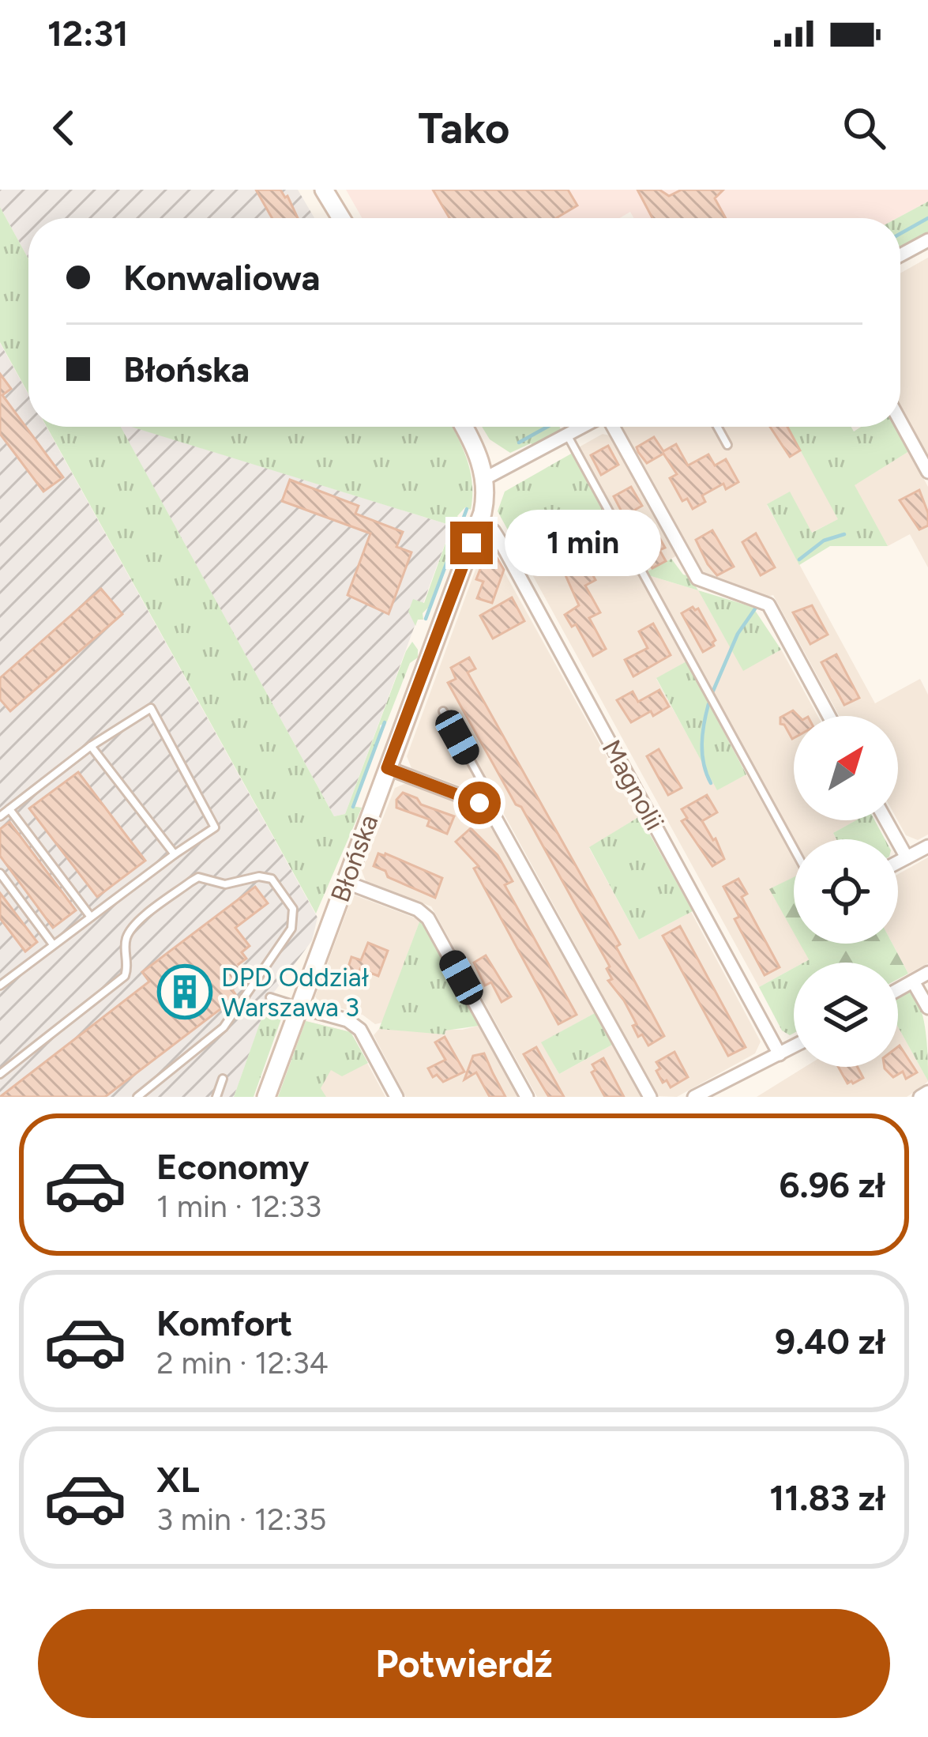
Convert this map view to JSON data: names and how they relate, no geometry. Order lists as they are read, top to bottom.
{
  "streets": {
    "street": ["Magnolii", "Błońska"]
  },
  "crossings": [
    ["Magnolii", "Błońska"]
  ],
  "places": {
    "building": ["DPD Oddział Warszawa 3"]
  },
  "north": "top right",
  "page": {
    "status": "12:31",
    "header": "Tako",
    "banner": ["Konwaliowa", "Błońska"],
    "bubble": "1 min",
    "list": [
      {
        "name": "Economy",
        "note": "1 min · 12:33",
        "value": "6.96 zł"
      },
      {
        "name": "Komfort",
        "note": "2 min · 12:34",
        "value": "9.40 zł"
      },
      {
        "name": "XL",
        "note": "3 min · 12:35",
        "value": "11.83 zł"
      }
    ],
    "buttons": "Potwierdź"
  }
}
